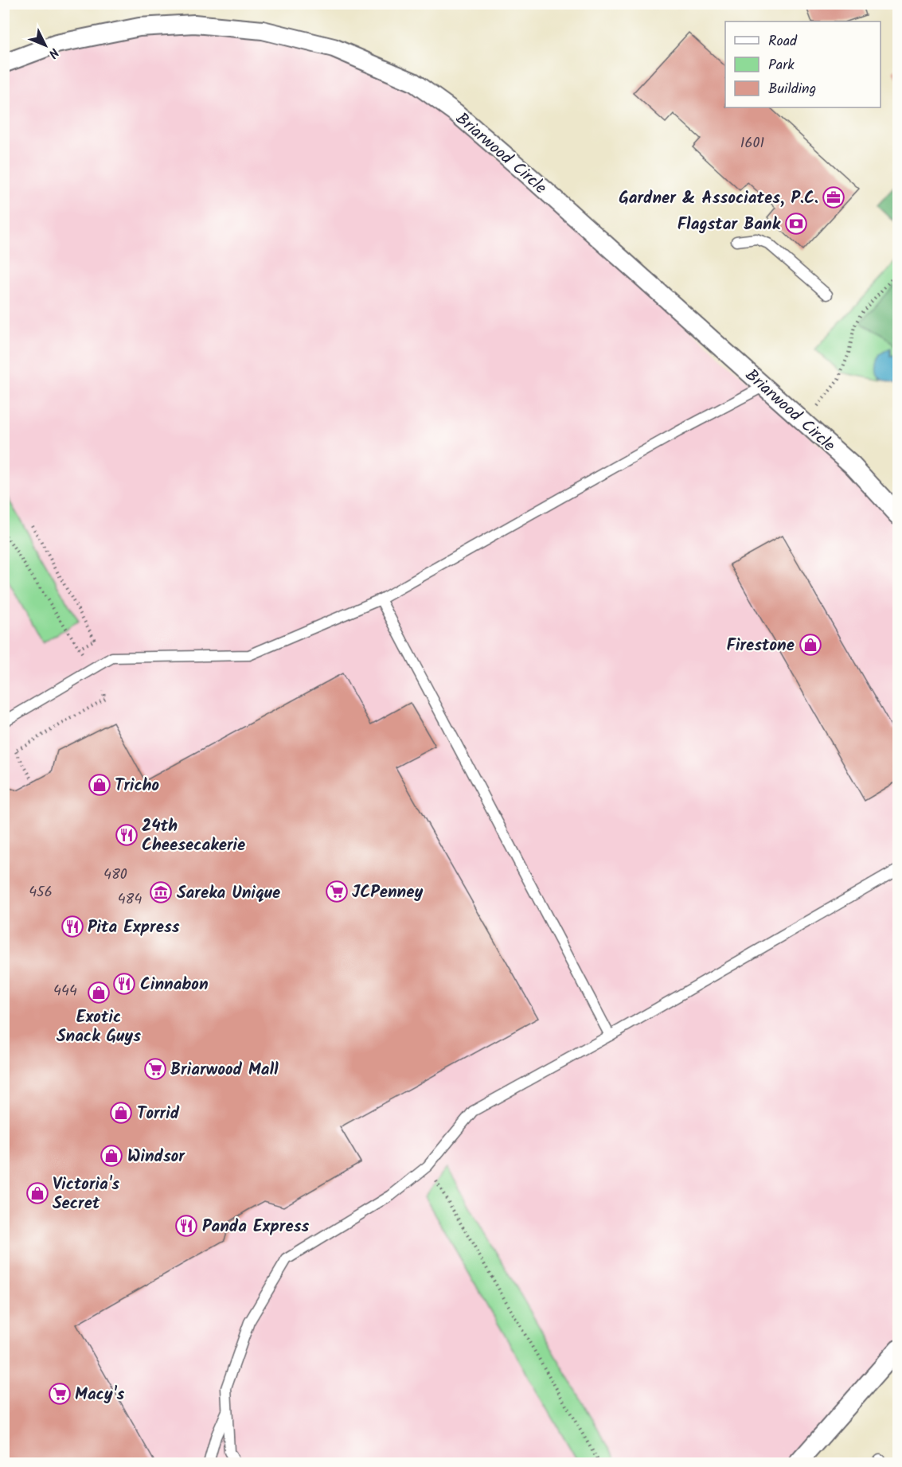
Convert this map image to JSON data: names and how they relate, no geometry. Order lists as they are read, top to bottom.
{
  "streets": {
    "street": ["Briarwood Circle"]
  },
  "places": {
    "office": ["Gardner & Associates, P.C."],
    "bank": ["Flagstar Bank"],
    "shop": [
      "Firestone",
      "Tricho",
      "Exotic Snack Guys",
      "Torrid",
      "Windsor",
      "Victoria's Secret"
    ],
    "restaurant": [
      "24th Cheesecakerie",
      "Pita Express",
      "Cinnabon",
      "Panda Express"
    ],
    "supermarket": ["JCPenney", "Briarwood Mall", "Macy's"],
    "museum": ["Sareka Unique"]
  },
  "house_numbers": [
    "1601",
    "480",
    "456",
    "484",
    "444"
  ],
  "legend": ["Road", "Park", "Building"],
  "north": "bottom right"
}
